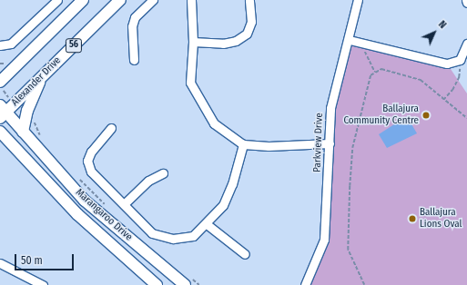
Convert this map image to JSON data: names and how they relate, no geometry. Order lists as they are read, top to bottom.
{
  "streets": {
    "main road": ["56", "Alexander Drive", "Marangaroo Drive"],
    "street": ["Parkview Drive"]
  },
  "crossings": [
    ["Alexander Drive", "Marangaroo Drive"]
  ],
  "places": ["Ballajura Community Centre", "Ballajura Lions Oval"],
  "scale_bar": "50 m",
  "north": "top right"
}
